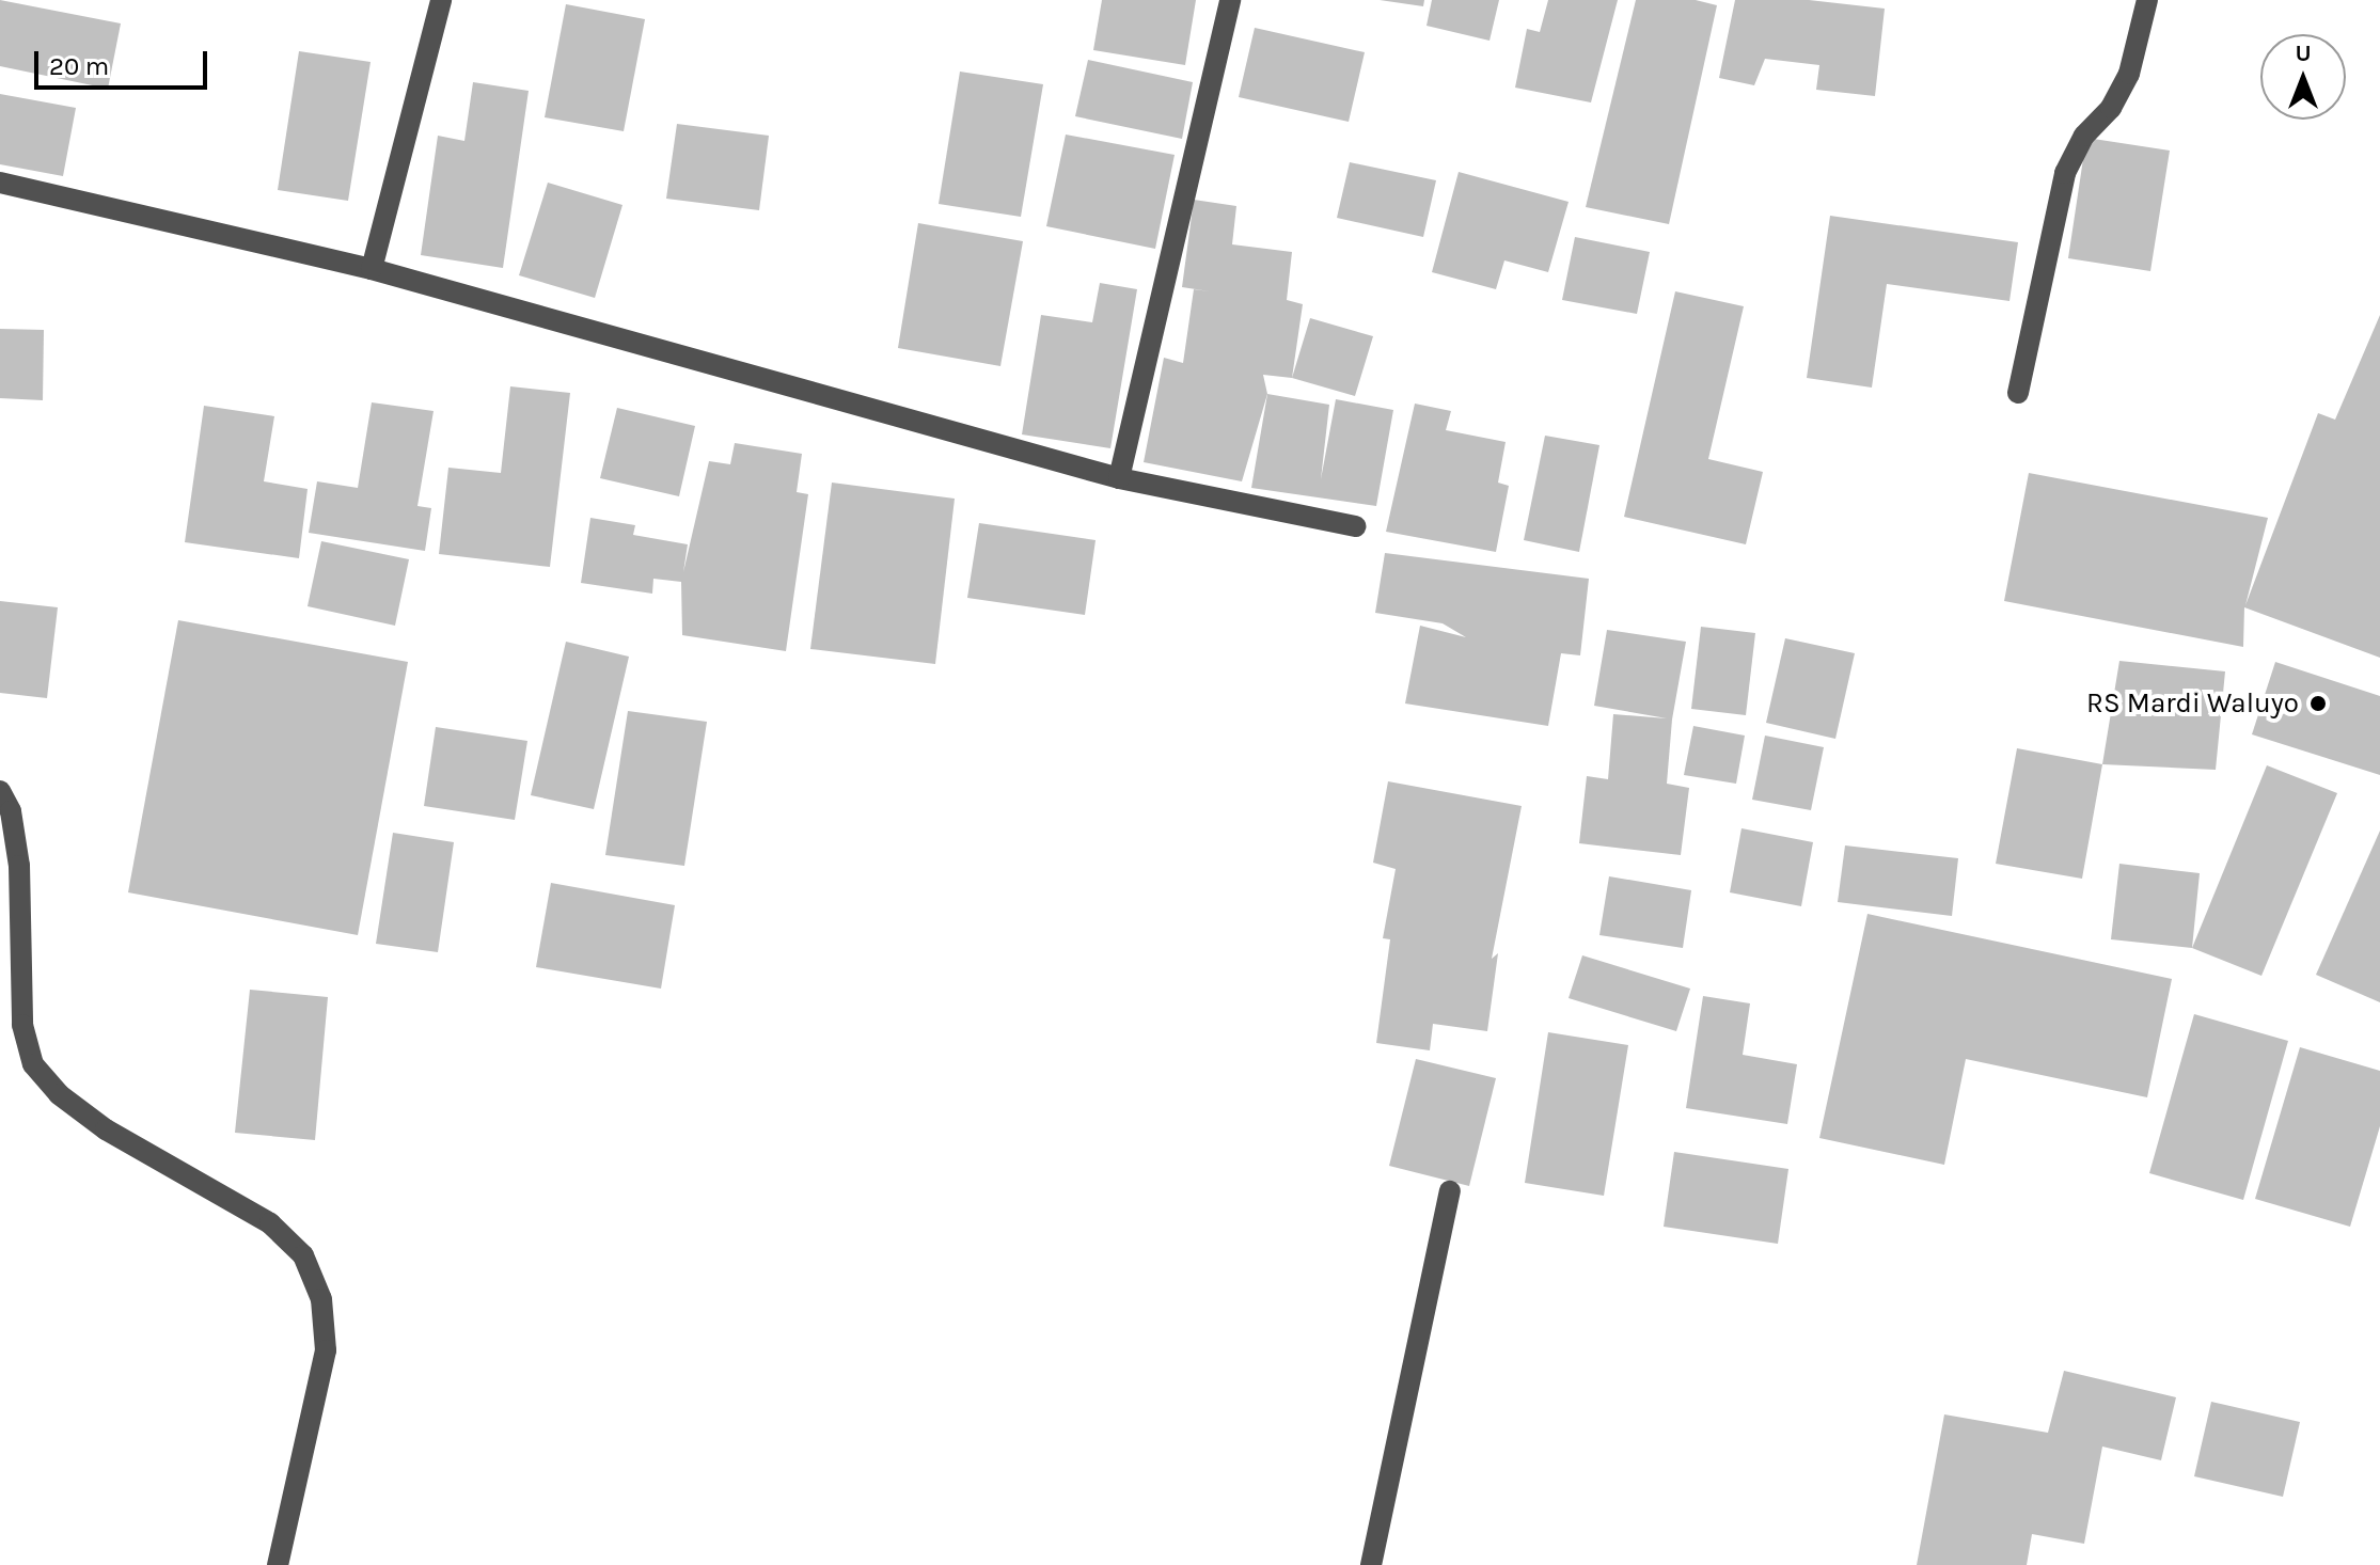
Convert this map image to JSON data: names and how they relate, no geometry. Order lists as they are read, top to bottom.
{
  "places": ["RS Mardi Waluyo"],
  "scale_bar": "20 m",
  "north": "top"
}
